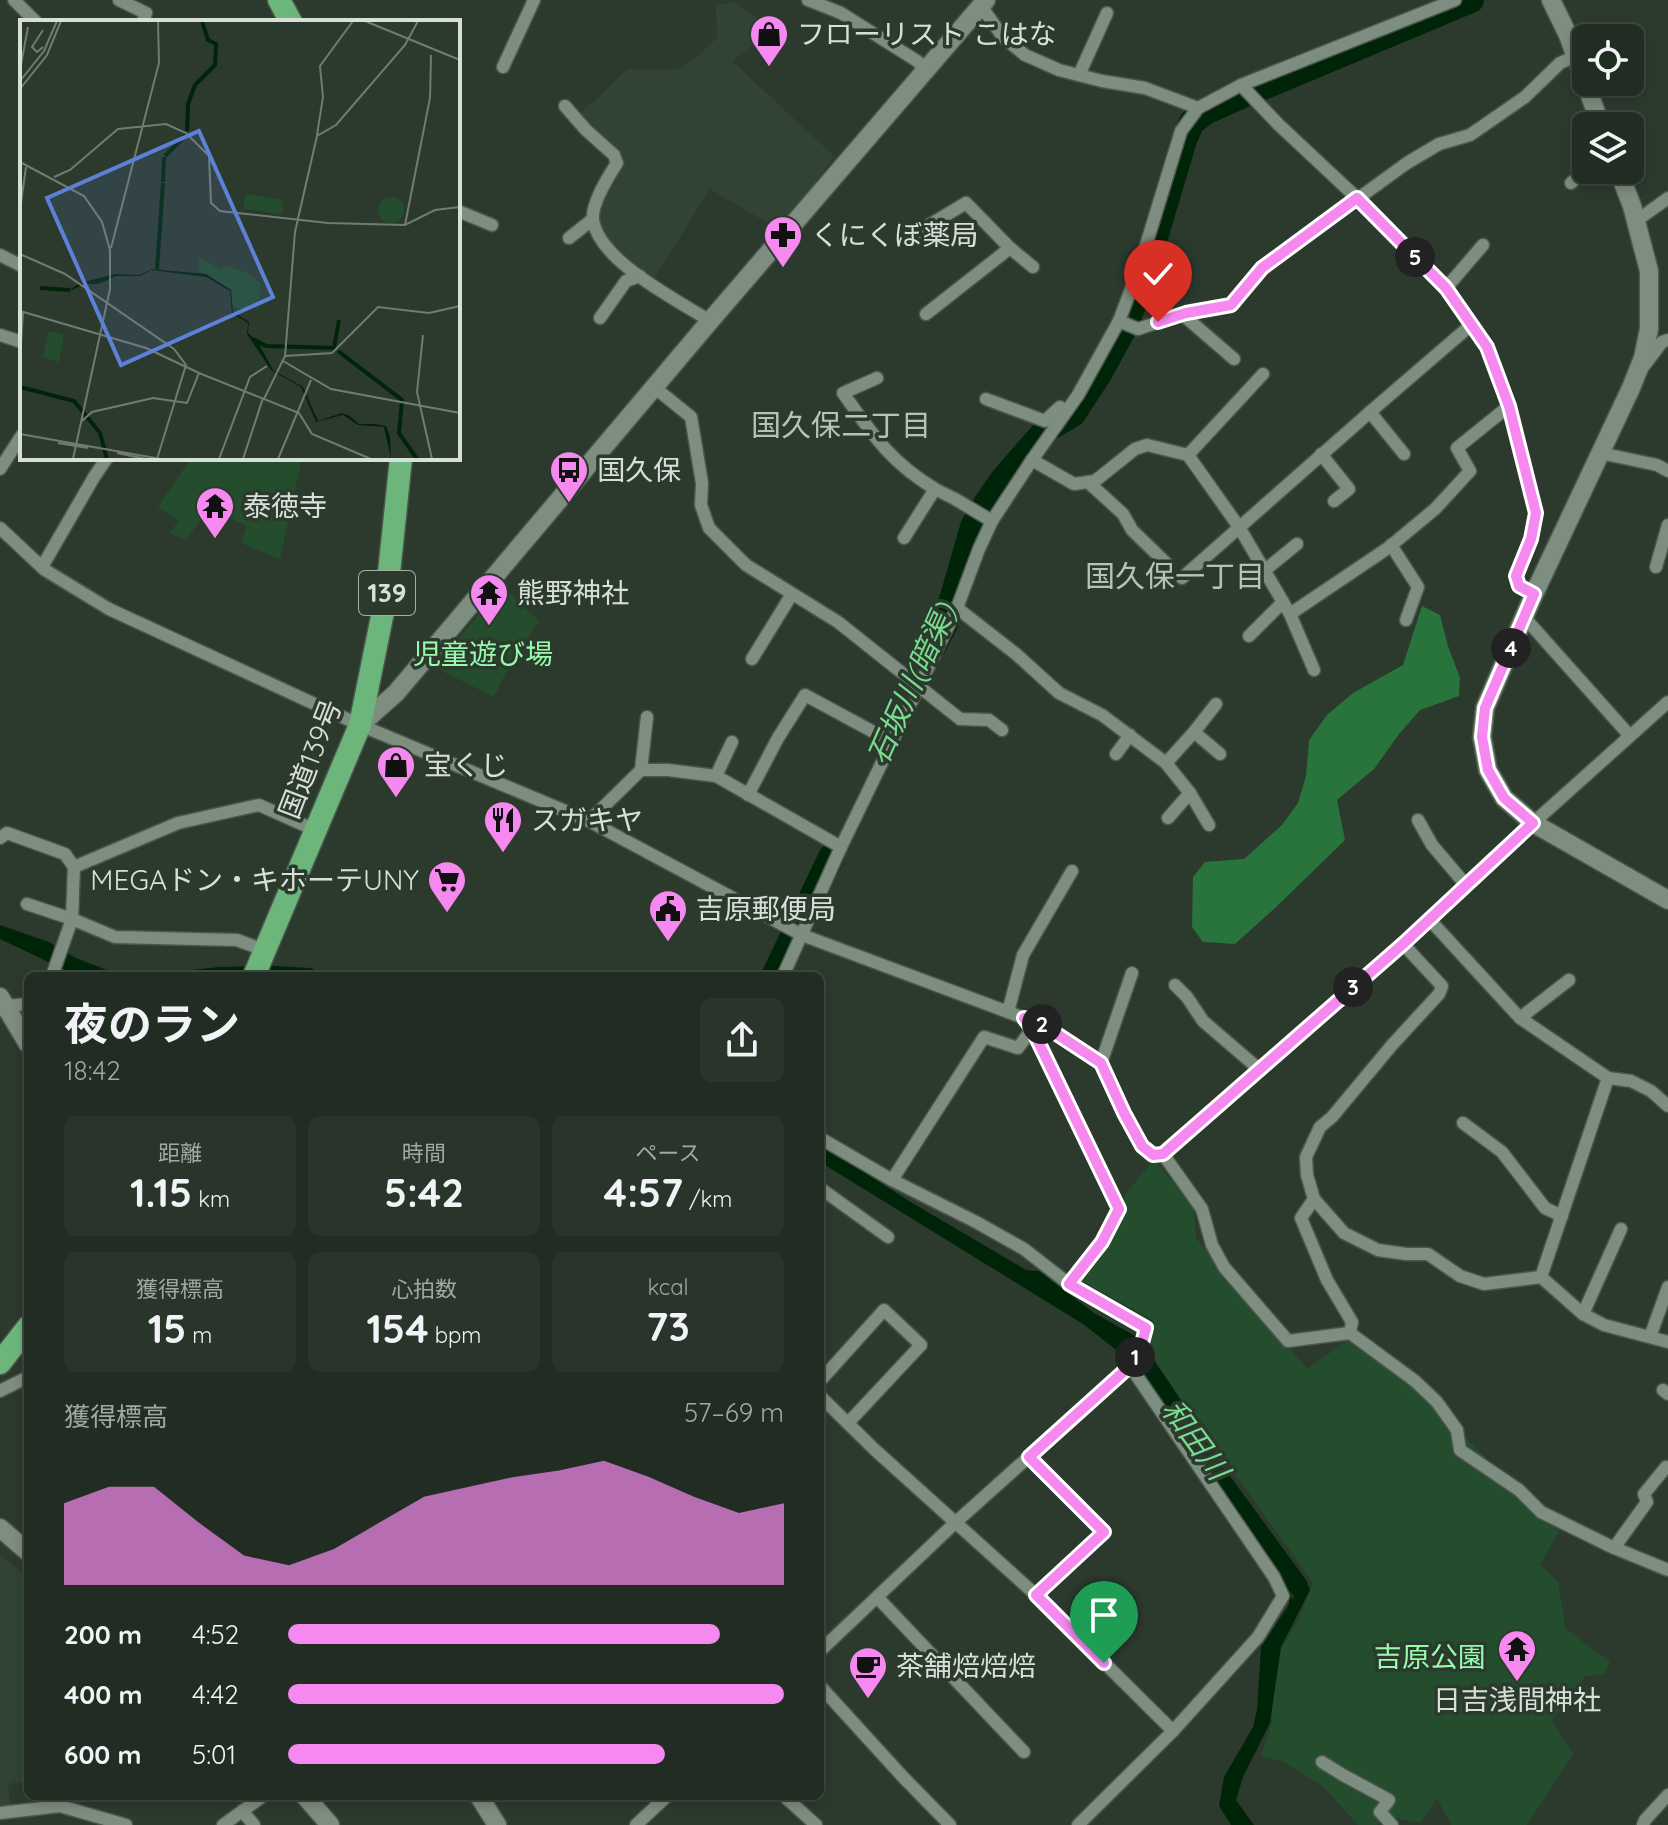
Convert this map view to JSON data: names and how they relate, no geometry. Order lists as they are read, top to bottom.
{
  "streets": {
    "highway": ["139", "国道139号"]
  },
  "districts": ["国久保二丁目", "国久保一丁目"],
  "water": ["石坂川(暗渠)", "和田川"],
  "parks": ["児童遊び場", "吉原公園"],
  "places": {
    "shop": ["フローリスト こはな", "宝くじ"],
    "pharmacy": ["くにくぼ薬局"],
    "bus stop": ["国久保"],
    "temple": ["泰徳寺", "熊野神社", "日吉浅間神社"],
    "restaurant": ["スガキヤ"],
    "supermarket": ["MEGAドン・キホーテUNY"],
    "public building": ["吉原郵便局"],
    "cafe": ["茶舗焙焙焙"]
  },
  "page": {
    "pins": [
      "5",
      "4",
      "3",
      "2",
      "1"
    ],
    "heading": ["夜のラン", "18:42"],
    "stats": [
      ["距離", "1.15 km"],
      ["時間", "5:42"],
      ["ペース", "4:57 /km"],
      ["獲得標高", "15 m"],
      ["心拍数", "154 bpm"],
      ["kcal", "73"]
    ],
    "chart": ["獲得標高", "57–69 m"],
    "list": [
      {
        "name": "200 m",
        "note": "4:52"
      },
      {
        "name": "400 m",
        "note": "4:42"
      },
      {
        "name": "600 m",
        "note": "5:01"
      }
    ]
  }
}
